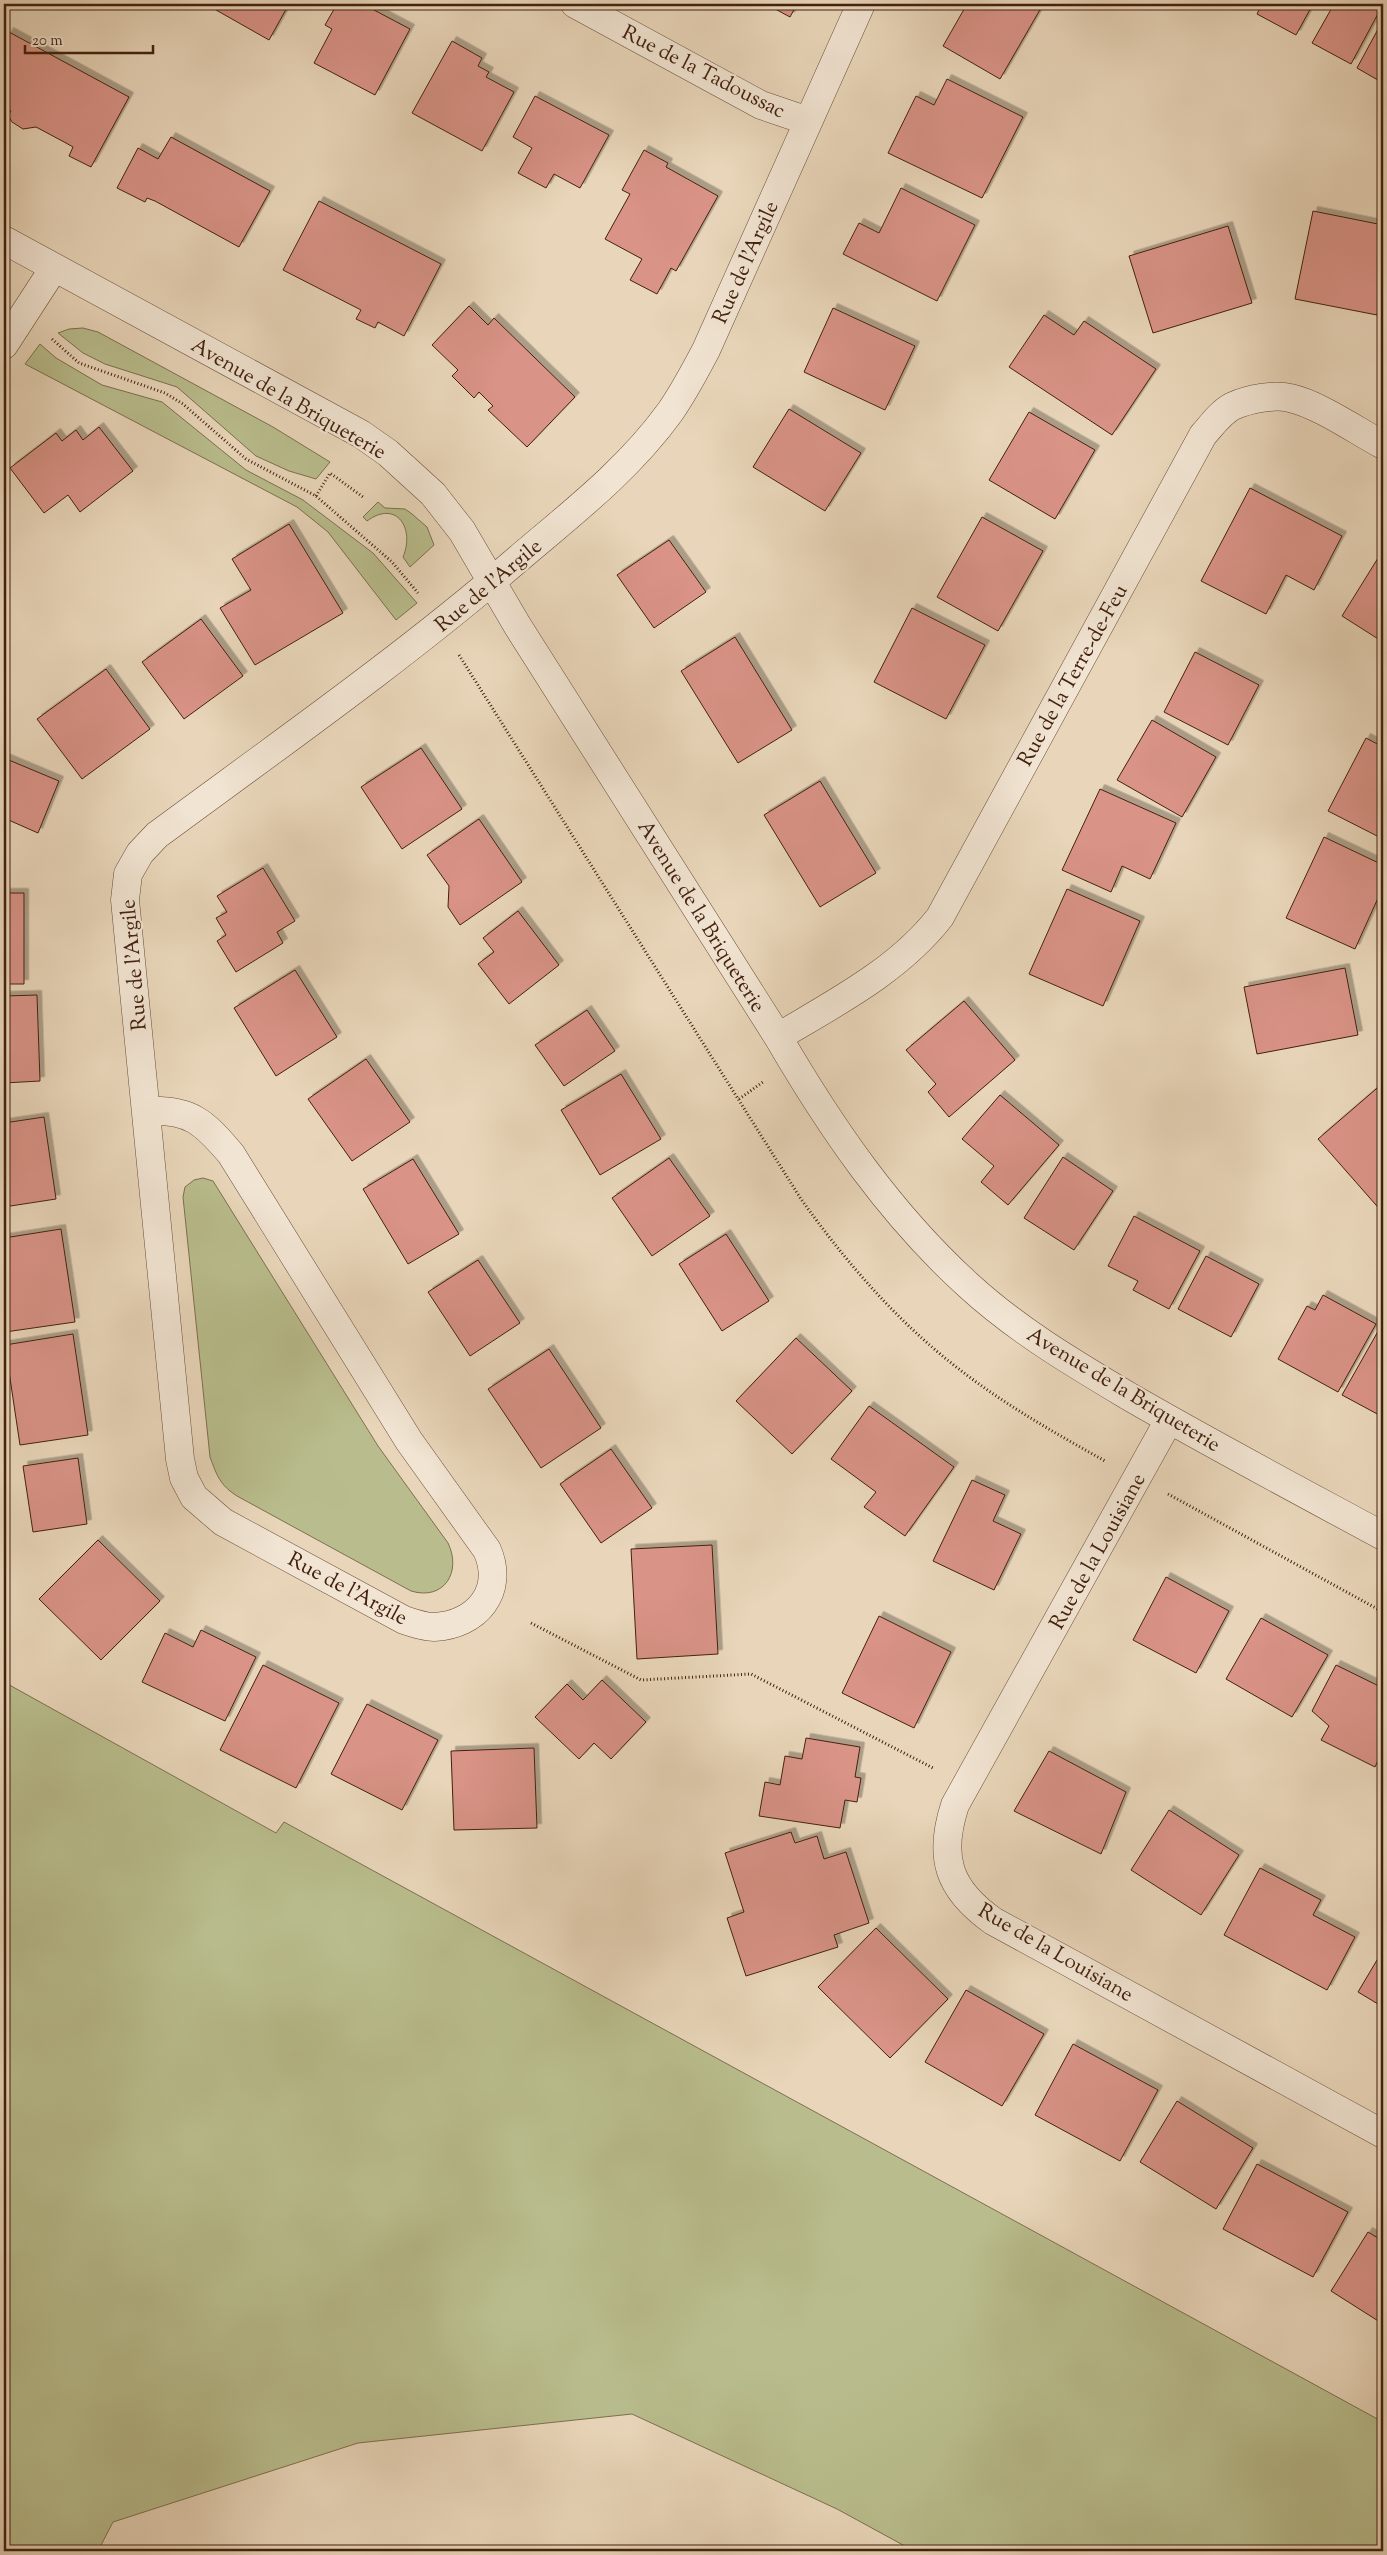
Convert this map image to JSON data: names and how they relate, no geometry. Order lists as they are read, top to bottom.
{
  "streets": {
    "street": [
      "Rue de la Tadoussac",
      "Rue de l'Argile",
      "Avenue de la Briqueterie",
      "Rue de la Terre-de-Feu",
      "Rue de la Louisiane"
    ]
  },
  "crossings": [
    ["Rue de la Tadoussac", "Rue de l'Argile"],
    ["Rue de l'Argile", "Avenue de la Briqueterie"],
    ["Avenue de la Briqueterie", "Rue de la Terre-de-Feu"],
    ["Avenue de la Briqueterie", "Rue de la Louisiane"]
  ],
  "scale_bar": "20 m"
}
